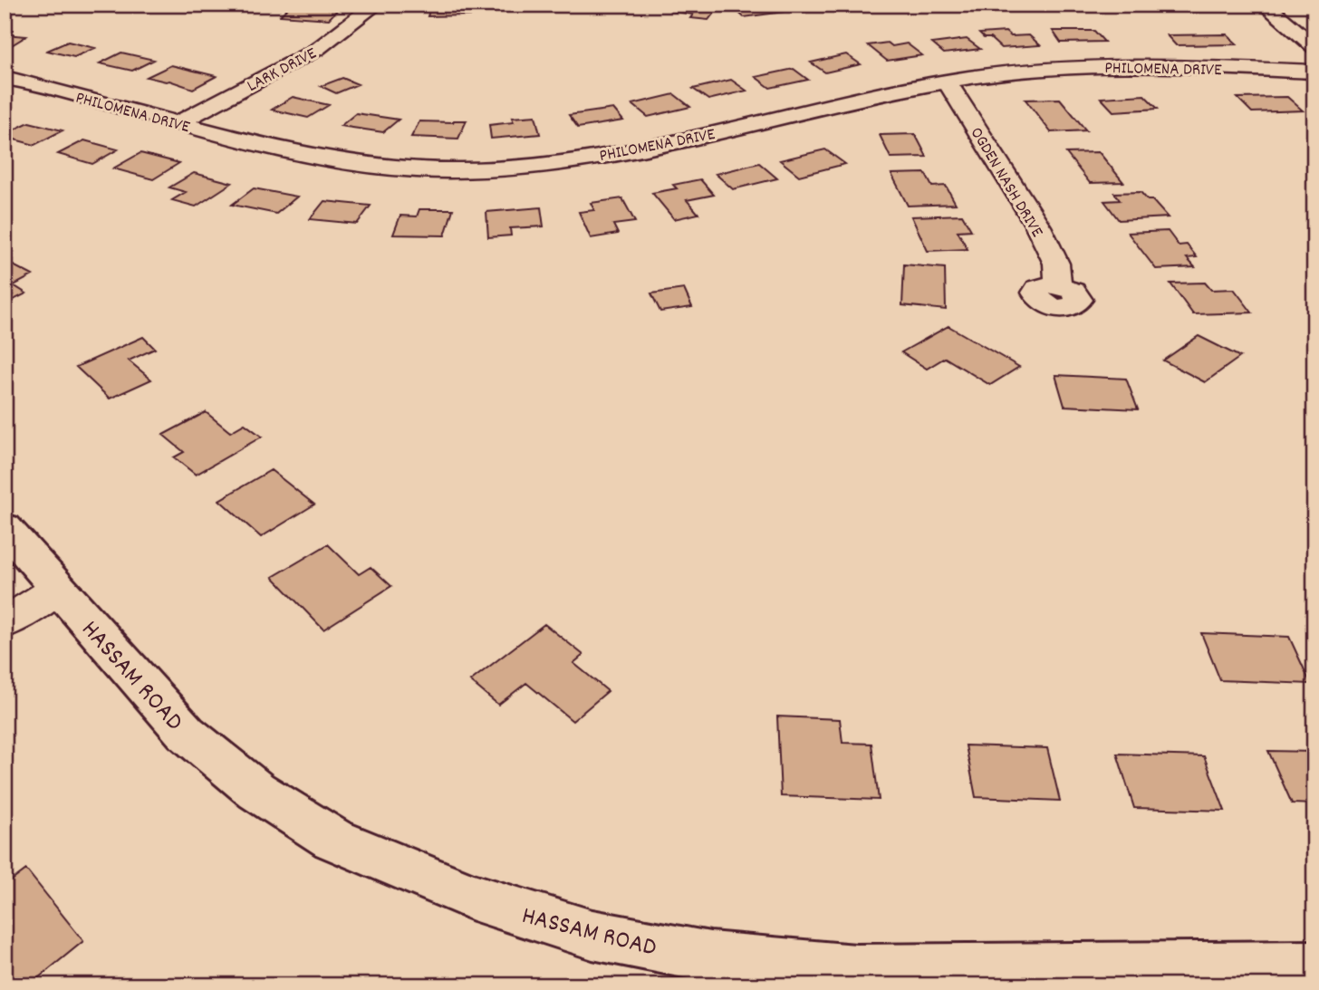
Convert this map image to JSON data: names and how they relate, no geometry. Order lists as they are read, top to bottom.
{
  "streets": {
    "street": [
      "PHILOMENA DRIVE",
      "LARK DRIVE",
      "OGDEN NASH DRIVE",
      "HASSAM ROAD"
    ]
  },
  "crossings": [
    ["PHILOMENA DRIVE", "LARK DRIVE"],
    ["PHILOMENA DRIVE", "OGDEN NASH DRIVE"]
  ]
}
